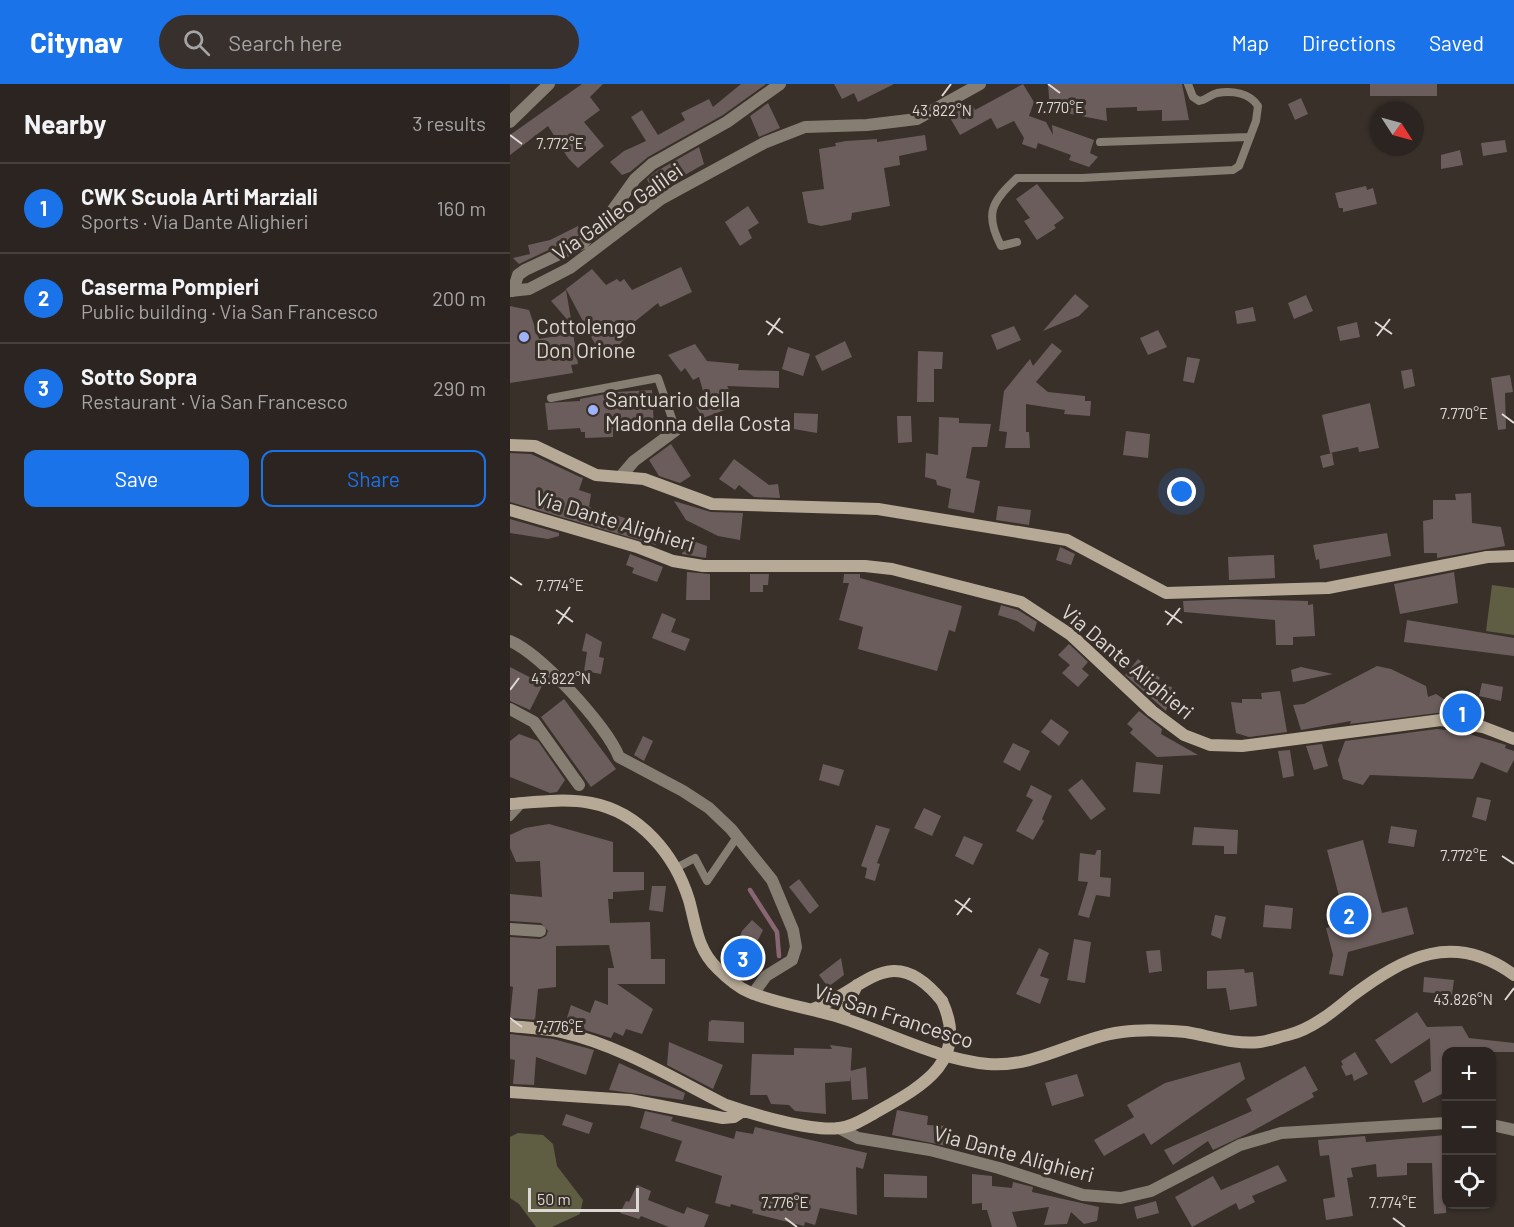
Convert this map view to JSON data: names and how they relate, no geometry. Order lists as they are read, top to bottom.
{
  "streets": {
    "street": ["Via Galileo Galilei", "Via Dante Alighieri", "Via San Francesco"]
  },
  "places": ["Cottolengo Don Orione", "Santuario della Madonna della Costa"],
  "scale_bar": "50 m",
  "north": "bottom right",
  "page": {
    "header": "Citynav",
    "search": "Search here",
    "nav": ["Map", "Directions", "Saved"],
    "heading": ["Nearby", "3 results"],
    "list": [
      {
        "mark": "1",
        "name": "CWK Scuola Arti Marziali",
        "note": "Sports · Via Dante Alighieri",
        "value": "160 m"
      },
      {
        "mark": "2",
        "name": "Caserma Pompieri",
        "note": "Public building · Via San Francesco",
        "value": "200 m"
      },
      {
        "mark": "3",
        "name": "Sotto Sopra",
        "note": "Restaurant · Via San Francesco",
        "value": "290 m"
      }
    ],
    "buttons": ["Save", "Share"],
    "pins": ["1", "2", "3"],
    "map_buttons": ["+", "−"],
    "scale": "50 m"
  },
  "coordinates": [
    "7.770°E",
    "43.822°N",
    "7.772°E",
    "7.774°E",
    "43.826°N",
    "7.776°E"
  ]
}
